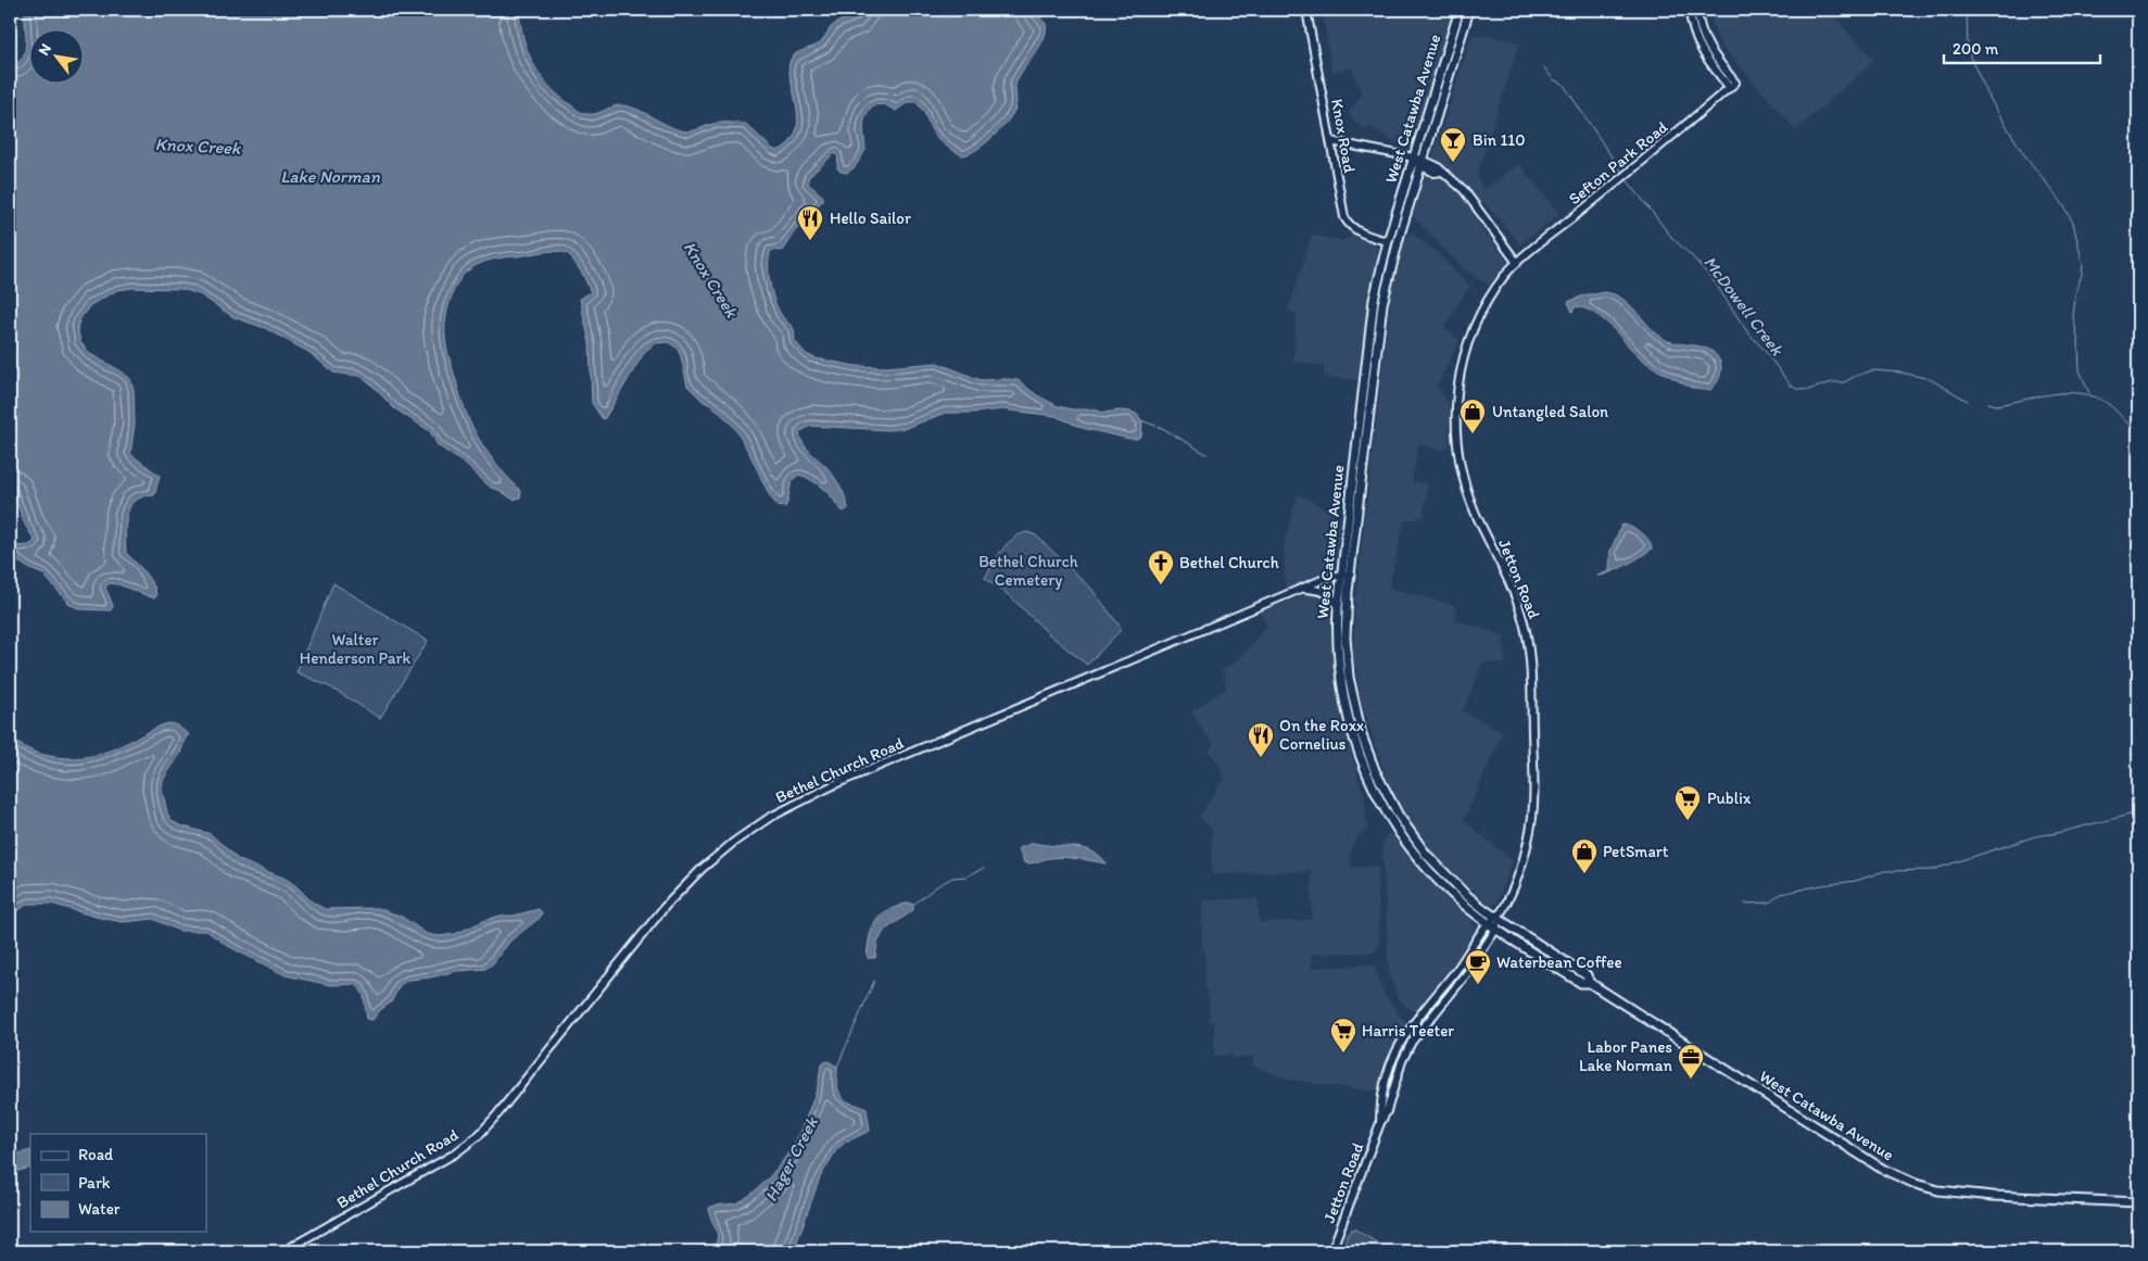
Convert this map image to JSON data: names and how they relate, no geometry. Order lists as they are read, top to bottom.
{
  "streets": {
    "main road": ["West Catawba Avenue"],
    "street": [
      "Knox Road",
      "Sefton Park Road",
      "Jetton Road",
      "Bethel Church Road"
    ]
  },
  "crossings": [
    ["West Catawba Avenue", "Knox Road"],
    ["West Catawba Avenue", "Jetton Road"],
    ["West Catawba Avenue", "Bethel Church Road"],
    ["Sefton Park Road", "Jetton Road"]
  ],
  "water": [
    "Knox Creek",
    "Lake Norman",
    "McDowell Creek",
    "Hager Creek"
  ],
  "parks": ["Bethel Church Cemetery", "Walter Henderson Park"],
  "places": {
    "bar": ["Bin 110"],
    "restaurant": ["Hello Sailor", "On the Roxx Cornelius"],
    "shop": ["Untangled Salon", "PetSmart"],
    "church": ["Bethel Church"],
    "supermarket": ["Publix", "Harris Teeter"],
    "cafe": ["Waterbean Coffee"],
    "office": ["Labor Panes Lake Norman"]
  },
  "legend": ["Road", "Park", "Water"],
  "scale_bar": "200 m",
  "north": "top left"
}
